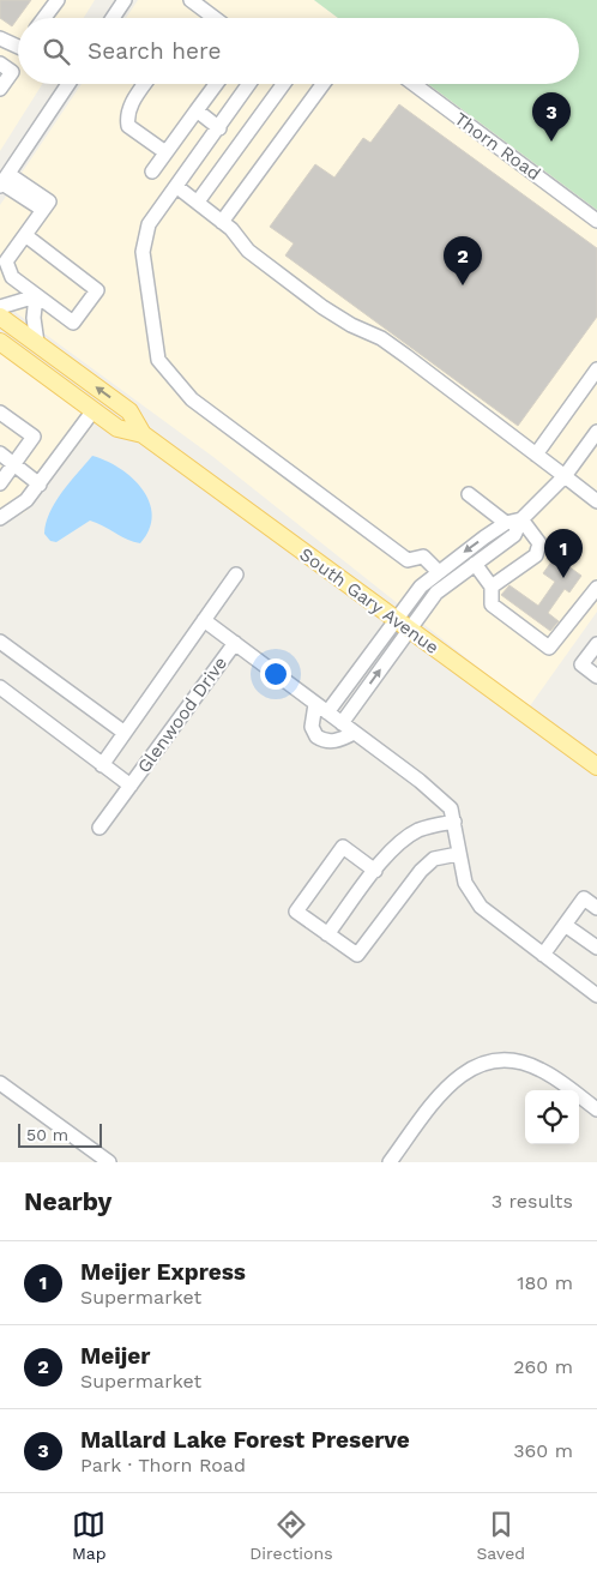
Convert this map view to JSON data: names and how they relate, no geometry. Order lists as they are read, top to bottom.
{
  "streets": {
    "main road": ["South Gary Avenue"],
    "street": ["Thorn Road", "Glenwood Drive"]
  },
  "scale_bar": "50 m",
  "page": {
    "search": "Search here",
    "pins": ["3", "2", "1"],
    "scale": "50 m",
    "heading": ["Nearby", "3 results"],
    "list": [
      {
        "mark": "1",
        "name": "Meijer Express",
        "note": "Supermarket",
        "value": "180 m"
      },
      {
        "mark": "2",
        "name": "Meijer",
        "note": "Supermarket",
        "value": "260 m"
      },
      {
        "mark": "3",
        "name": "Mallard Lake Forest Preserve",
        "note": "Park · Thorn Road",
        "value": "360 m"
      }
    ],
    "nav": ["Map", "Directions", "Saved"]
  }
}
